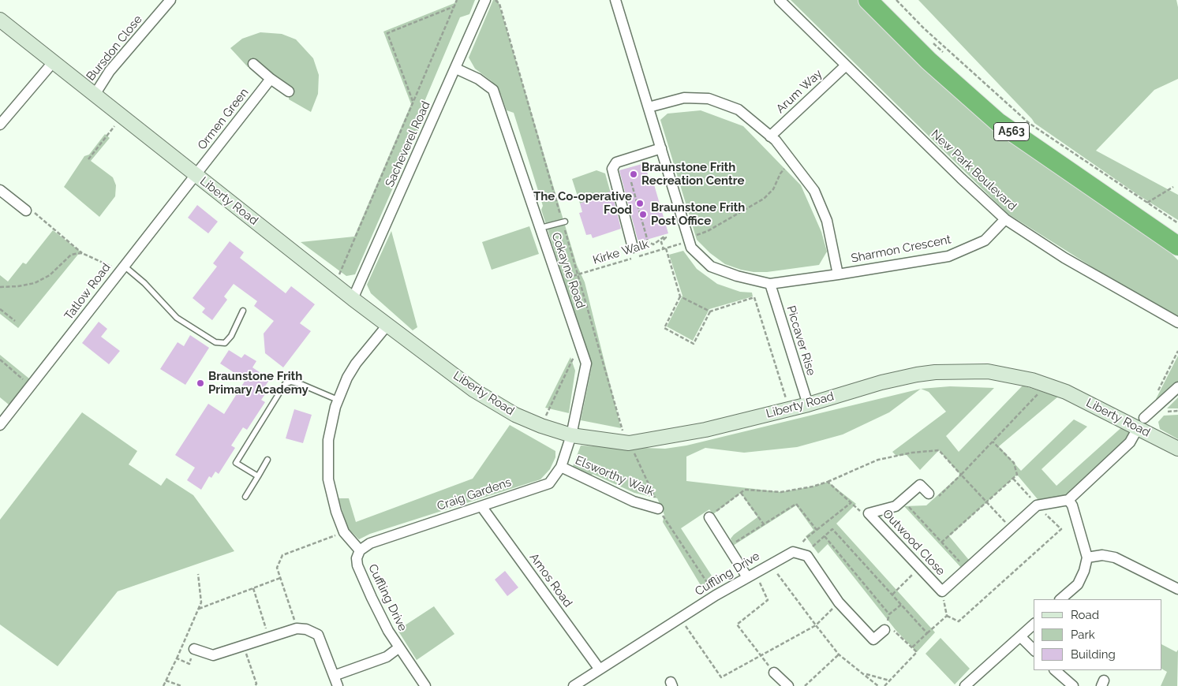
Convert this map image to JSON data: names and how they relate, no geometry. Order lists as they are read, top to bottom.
{
  "streets": {
    "highway": ["A563"],
    "street": [
      "Bursdon Close",
      "Arum Way",
      "Ormen Green",
      "Sacheverel Road",
      "New Park Boulevard",
      "Liberty Road",
      "Sharmon Crescent",
      "Cokayne Road",
      "Tatlow Road",
      "Piccaver Rise",
      "Elsworthy Walk",
      "Craig Gardens",
      "Outwood Close",
      "Cuffling Drive",
      "Amos Road"
    ],
    "path": ["Kirke Walk"]
  },
  "crossings": [
    ["Bursdon Close", "Liberty Road"],
    ["Arum Way", "New Park Boulevard"],
    ["Arum Way", "Sharmon Crescent"],
    ["Ormen Green", "Liberty Road"],
    ["Ormen Green", "Tatlow Road"],
    ["Sacheverel Road", "Liberty Road"],
    ["Sacheverel Road", "Cokayne Road"],
    ["New Park Boulevard", "Sharmon Crescent"],
    ["Liberty Road", "Cokayne Road"],
    ["Liberty Road", "Tatlow Road"],
    ["Liberty Road", "Piccaver Rise"],
    ["Liberty Road", "Craig Gardens"],
    ["Sharmon Crescent", "Kirke Walk"],
    ["Sharmon Crescent", "Piccaver Rise"],
    ["Kirke Walk", "Cokayne Road"],
    ["Cokayne Road", "Craig Gardens"],
    ["Elsworthy Walk", "Craig Gardens"],
    ["Craig Gardens", "Cuffling Drive"],
    ["Craig Gardens", "Amos Road"],
    ["Cuffling Drive", "Amos Road"]
  ],
  "places": [
    "Braunstone Frith Recreation Centre",
    "The Co-operative Food",
    "Braunstone Frith Post Office",
    "Braunstone Frith Primary Academy"
  ],
  "legend": ["Road", "Park", "Building"]
}
